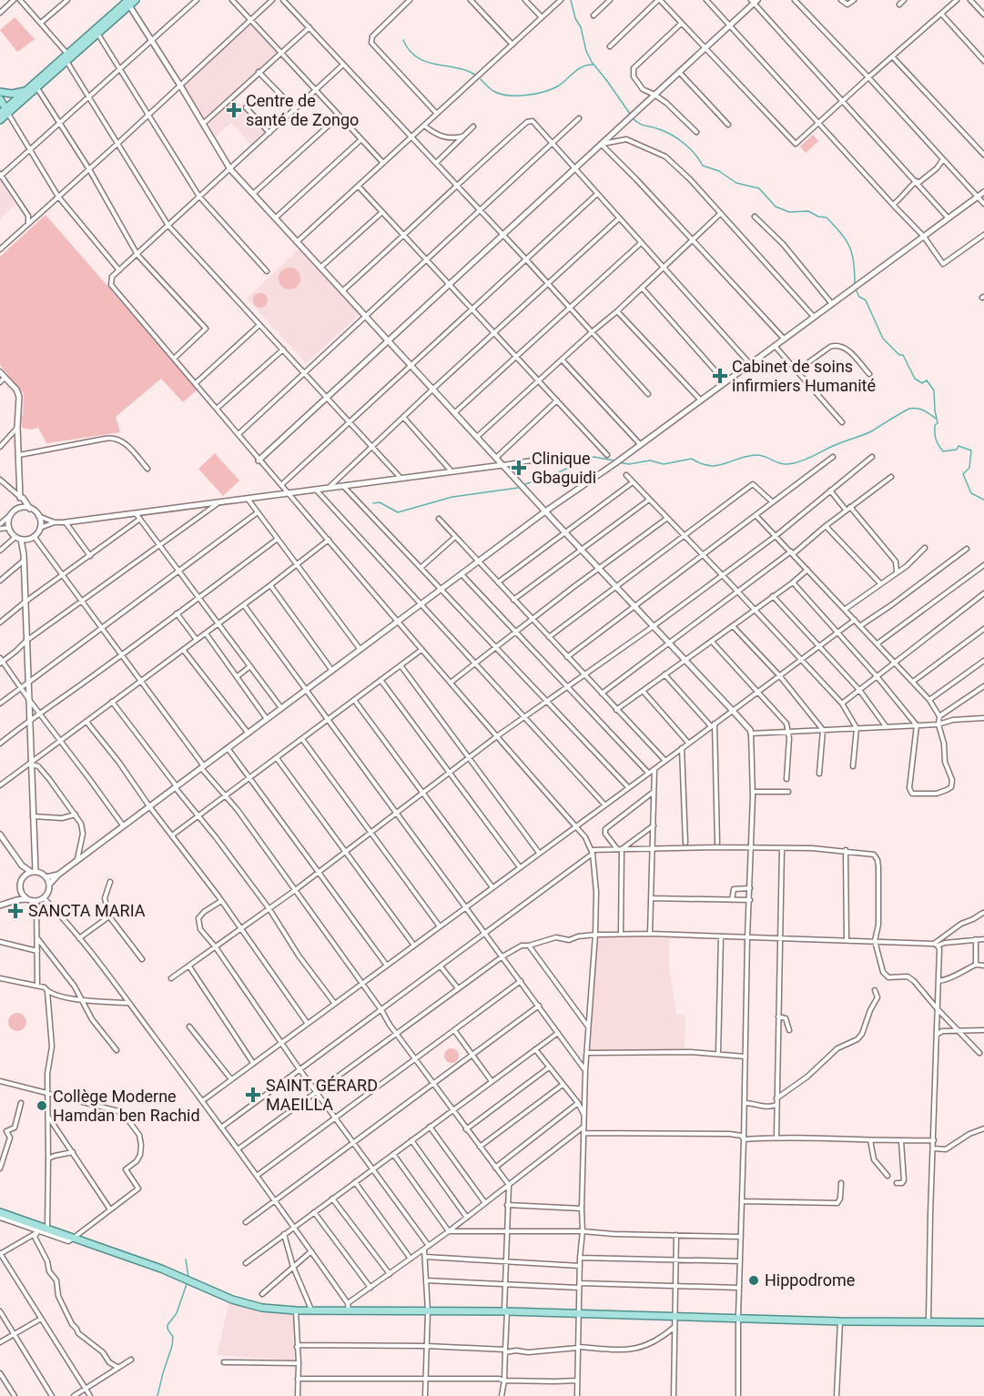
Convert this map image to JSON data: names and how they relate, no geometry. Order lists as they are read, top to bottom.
{
  "places": {
    "health": [
      "Centre de santé de Zongo",
      "Cabinet de soins infirmiers Humanité",
      "Clinique Gbaguidi",
      "SANCTA MARIA",
      "SAINT GÉRARD MAEILLA"
    ],
    "other": ["Collège Moderne Hamdan ben Rachid", "Hippodrome"]
  }
}
